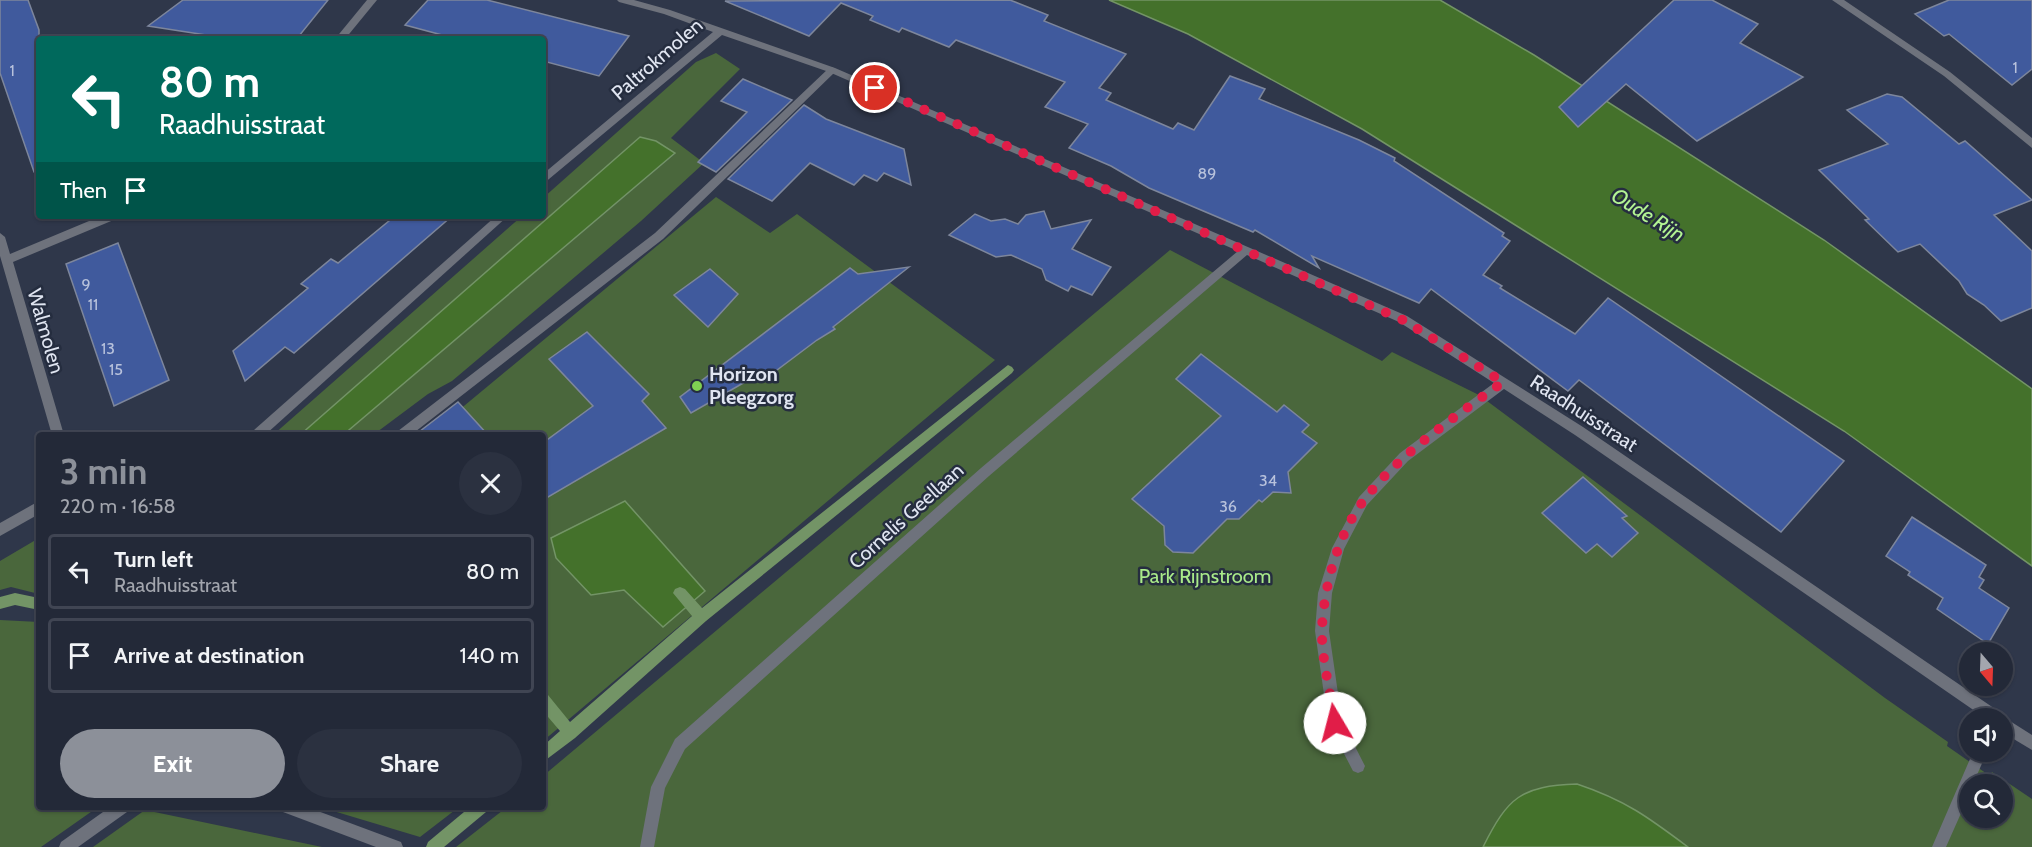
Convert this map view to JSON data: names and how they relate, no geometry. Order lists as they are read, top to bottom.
{
  "streets": {
    "street": [
      "Paltrokmolen",
      "Walmolen",
      "Raadhuisstraat",
      "Cornelis Geellaan"
    ]
  },
  "crossings": [
    ["Paltrokmolen", "Raadhuisstraat"],
    ["Raadhuisstraat", "Cornelis Geellaan"]
  ],
  "water": ["Oude Rijn"],
  "parks": ["Park Rijnstroom"],
  "places": ["Horizon Pleegzorg"],
  "house_numbers": [
    "1",
    "1",
    "89",
    "9",
    "11",
    "13",
    "15",
    "34",
    "36"
  ],
  "north": "bottom",
  "page": {
    "turn": ["80 m", "Raadhuisstraat"],
    "then": "Then",
    "heading": ["3 min", "220 m · 16:58"],
    "list": [
      {
        "name": "Turn left",
        "note": "Raadhuisstraat",
        "value": "80 m"
      },
      {
        "name": "Arrive at destination",
        "value": "140 m"
      }
    ],
    "buttons": ["Exit", "Share"]
  }
}
